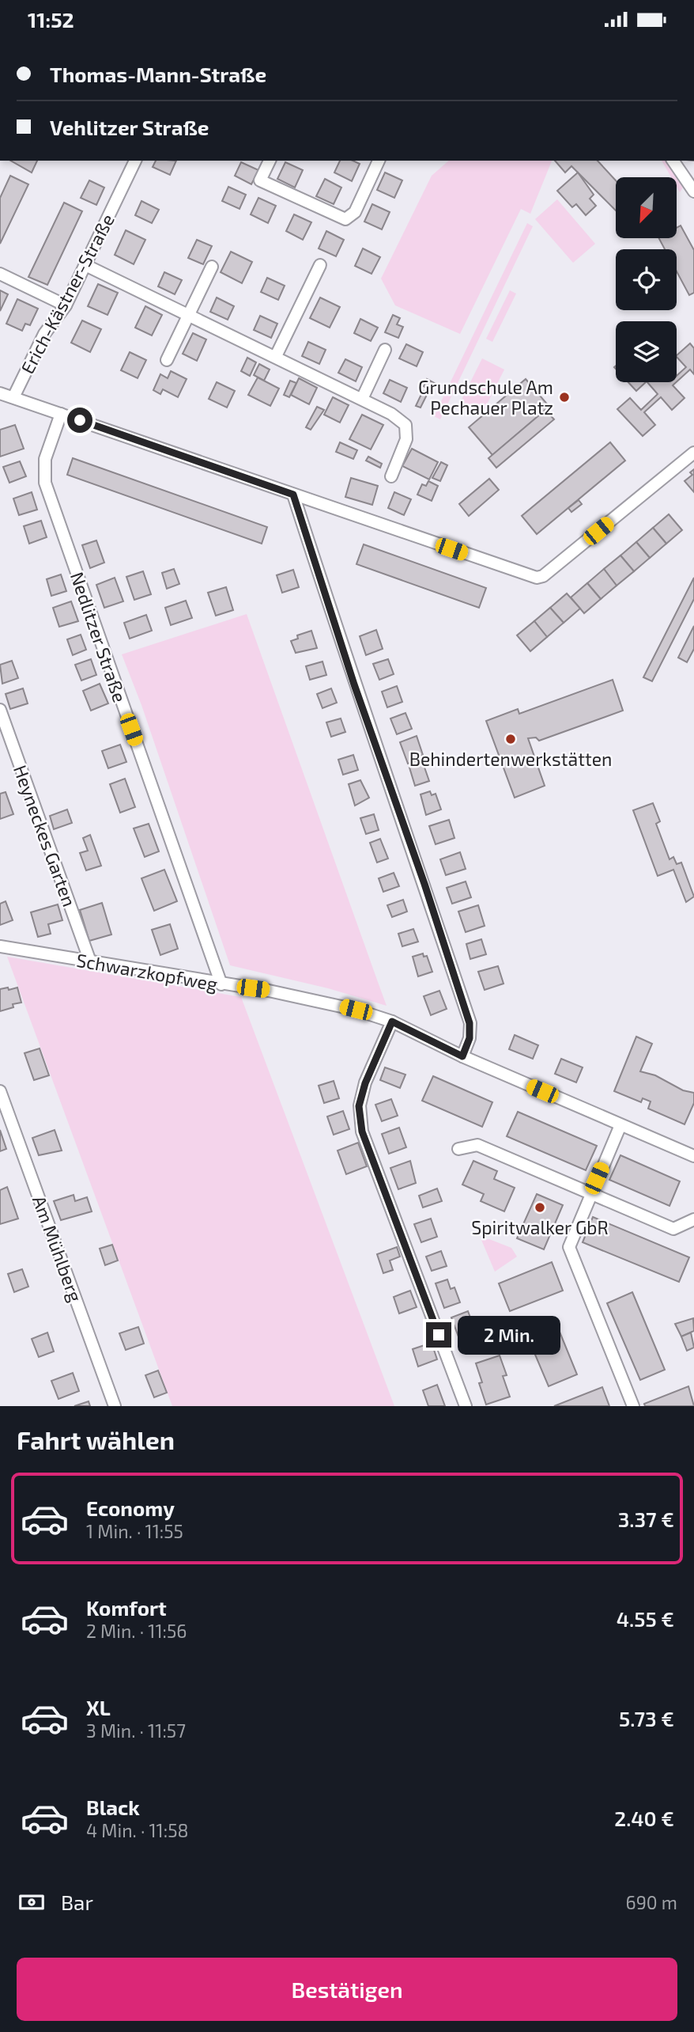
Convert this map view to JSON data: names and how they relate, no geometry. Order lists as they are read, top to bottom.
{
  "streets": {
    "street": [
      "Erich-Kästner-Straße",
      "Nedlitzer Straße",
      "Heyneckes Garten",
      "Schwarzkopfweg",
      "Am Mühlberg"
    ]
  },
  "crossings": [
    ["Nedlitzer Straße", "Schwarzkopfweg"],
    ["Heyneckes Garten", "Schwarzkopfweg"]
  ],
  "places": ["Grundschule Am Pechauer Platz", "Behindertenwerkstätten", "Spiritwalker GbR"],
  "north": "bottom left",
  "page": {
    "status": "11:52",
    "banner": ["Thomas-Mann-Straße", "Vehlitzer Straße"],
    "bubble": "2 Min.",
    "heading": "Fahrt wählen",
    "list": [
      {
        "name": "Economy",
        "note": "1 Min. · 11:55",
        "value": "3.37 €"
      },
      {
        "name": "Komfort",
        "note": "2 Min. · 11:56",
        "value": "4.55 €"
      },
      {
        "name": "XL",
        "note": "3 Min. · 11:57",
        "value": "5.73 €"
      },
      {
        "name": "Black",
        "note": "4 Min. · 11:58",
        "value": "2.40 €"
      }
    ],
    "pay": ["Bar", "690 m"],
    "buttons": "Bestätigen"
  }
}
